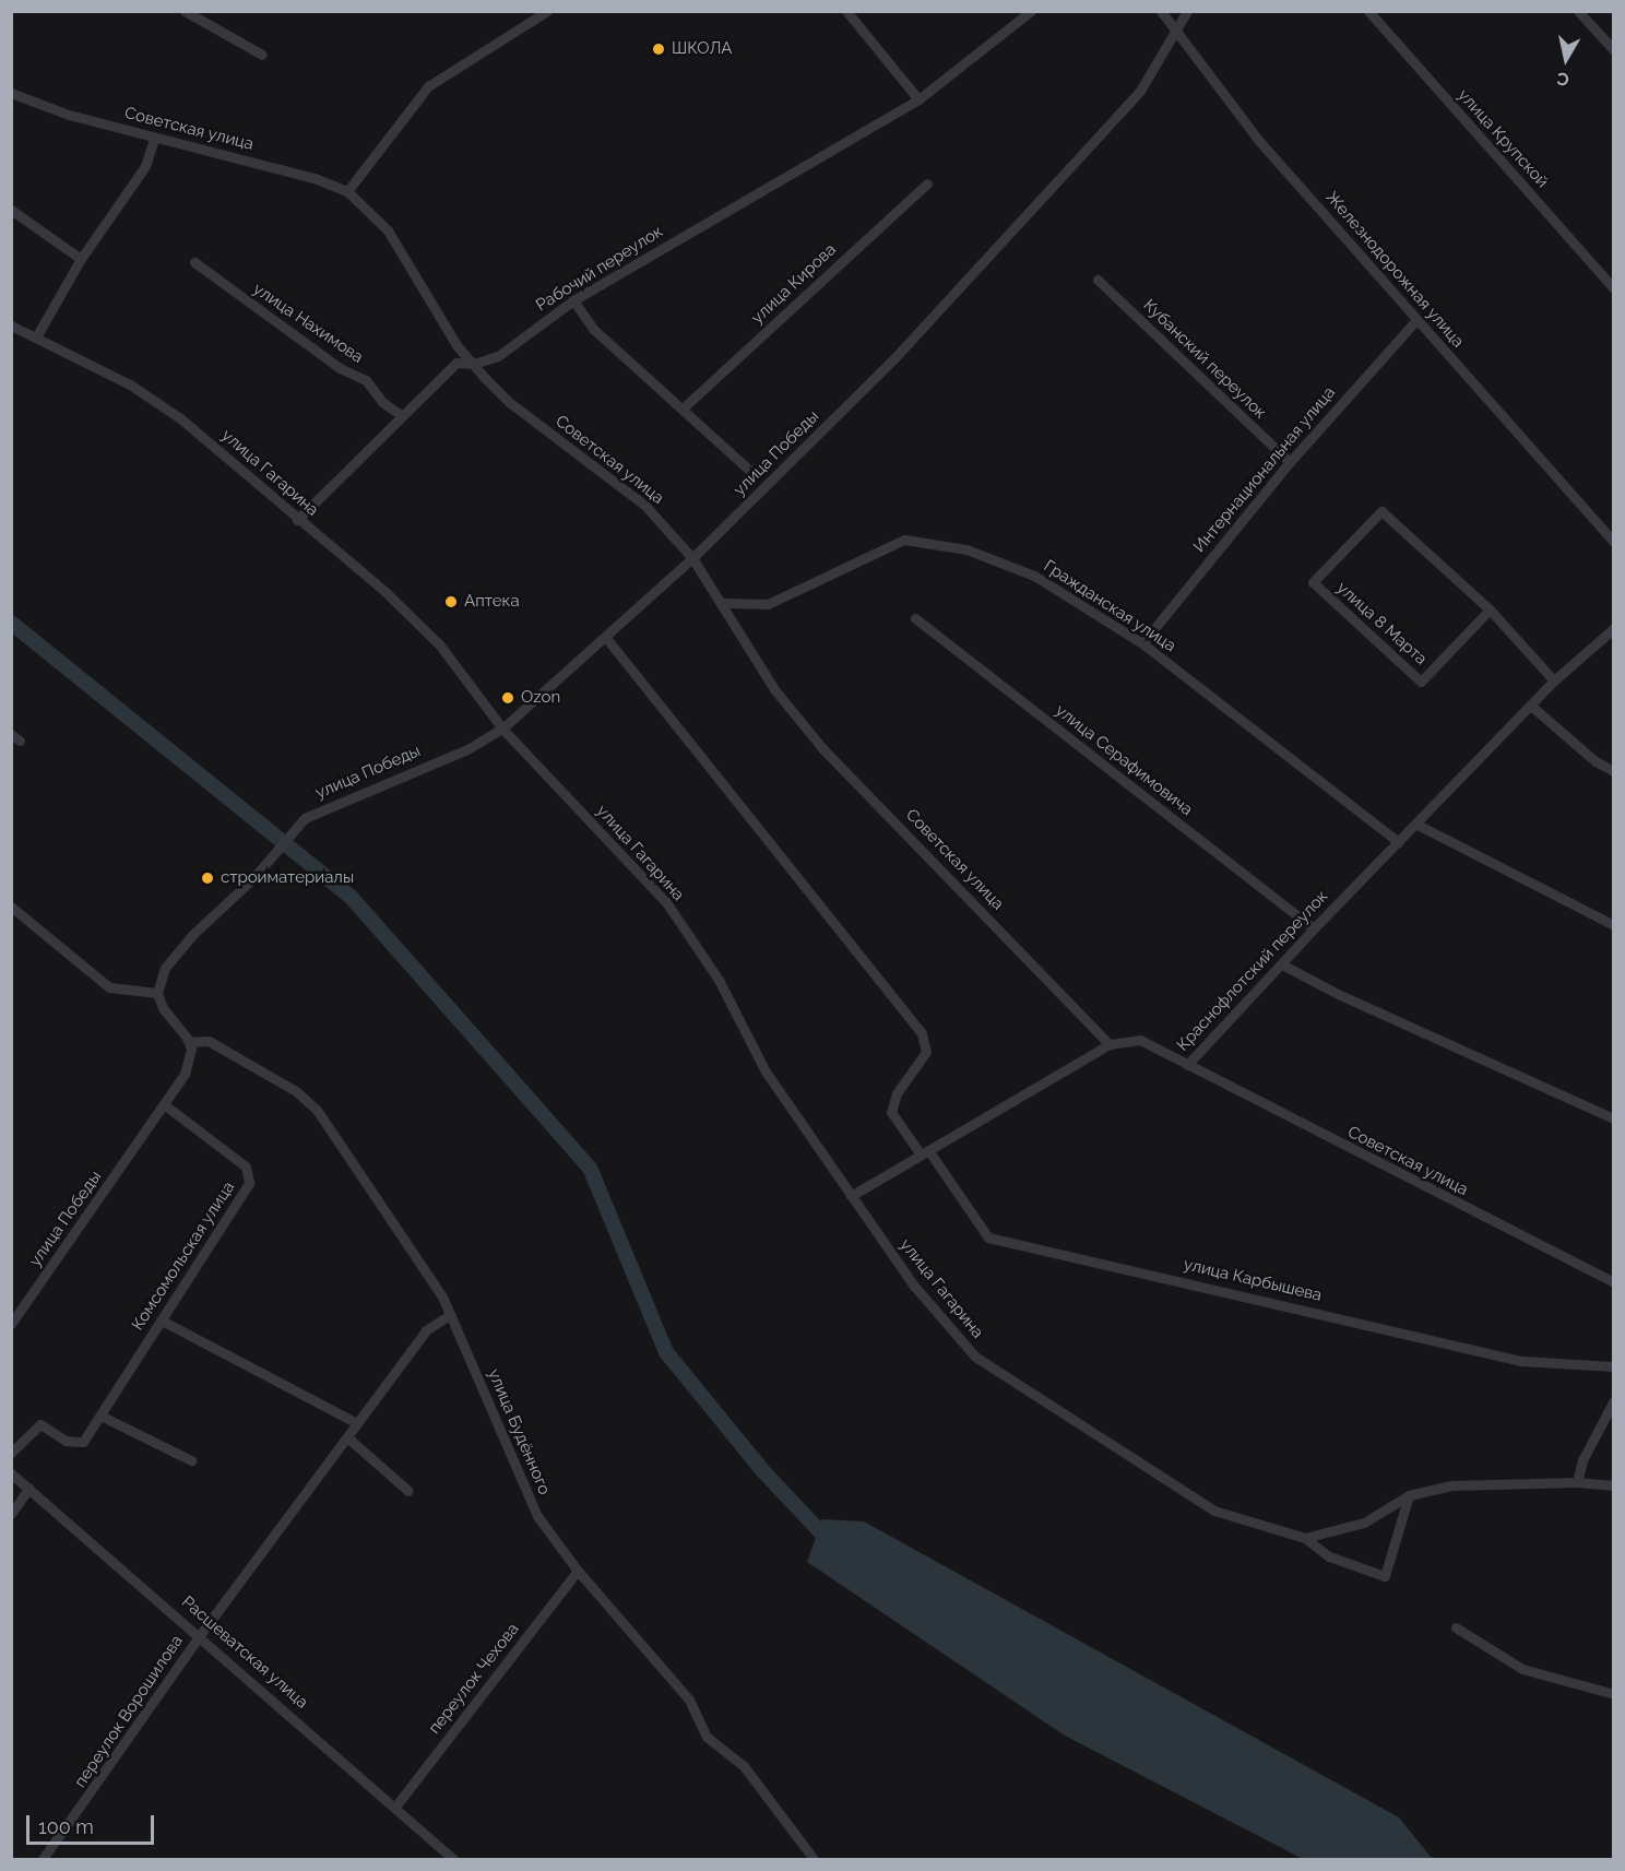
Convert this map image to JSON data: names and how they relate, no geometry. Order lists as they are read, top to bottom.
{
  "streets": {
    "street": [
      "Советская улица",
      "улица Крупской",
      "Рабочий переулок",
      "Железнодорожная улица",
      "улица Кирова",
      "улица Нахимова",
      "Кубанский переулок",
      "улица Победы",
      "Интернациональная улица",
      "улица Гагарина",
      "Гражданская улица",
      "улица 8 Марта",
      "улица Серафимовича",
      "Краснофлотский переулок",
      "Комсомольская улица",
      "улица Карбышева",
      "улица Будённого",
      "Расшеватская улица",
      "переулок Чехова",
      "переулок Ворошилова"
    ]
  },
  "crossings": [
    ["Советская улица", "Рабочий переулок"],
    ["Советская улица", "улица Победы"],
    ["Советская улица", "Гражданская улица"],
    ["Советская улица", "Краснофлотский переулок"],
    ["Рабочий переулок", "улица Нахимова"],
    ["Рабочий переулок", "улица Гагарина"],
    ["Железнодорожная улица", "улица Победы"],
    ["Железнодорожная улица", "Интернациональная улица"],
    ["Кубанский переулок", "Интернациональная улица"],
    ["улица Победы", "улица Гагарина"],
    ["улица Победы", "Комсомольская улица"],
    ["улица Победы", "улица Карбышева"],
    ["улица Победы", "улица Будённого"],
    ["Интернациональная улица", "Гражданская улица"],
    ["улица Гагарина", "Краснофлотский переулок"],
    ["Гражданская улица", "Краснофлотский переулок"],
    ["улица 8 Марта", "Краснофлотский переулок"],
    ["улица Серафимовича", "Краснофлотский переулок"],
    ["Краснофлотский переулок", "улица Карбышева"],
    ["улица Будённого", "переулок Чехова"],
    ["улица Будённого", "переулок Ворошилова"],
    ["Расшеватская улица", "переулок Чехова"],
    ["Расшеватская улица", "переулок Ворошилова"]
  ],
  "places": [
    "ШКОЛА",
    "Аптека",
    "Ozon",
    "строиматериалы"
  ],
  "scale_bar": "100 m",
  "north": "bottom"
}
